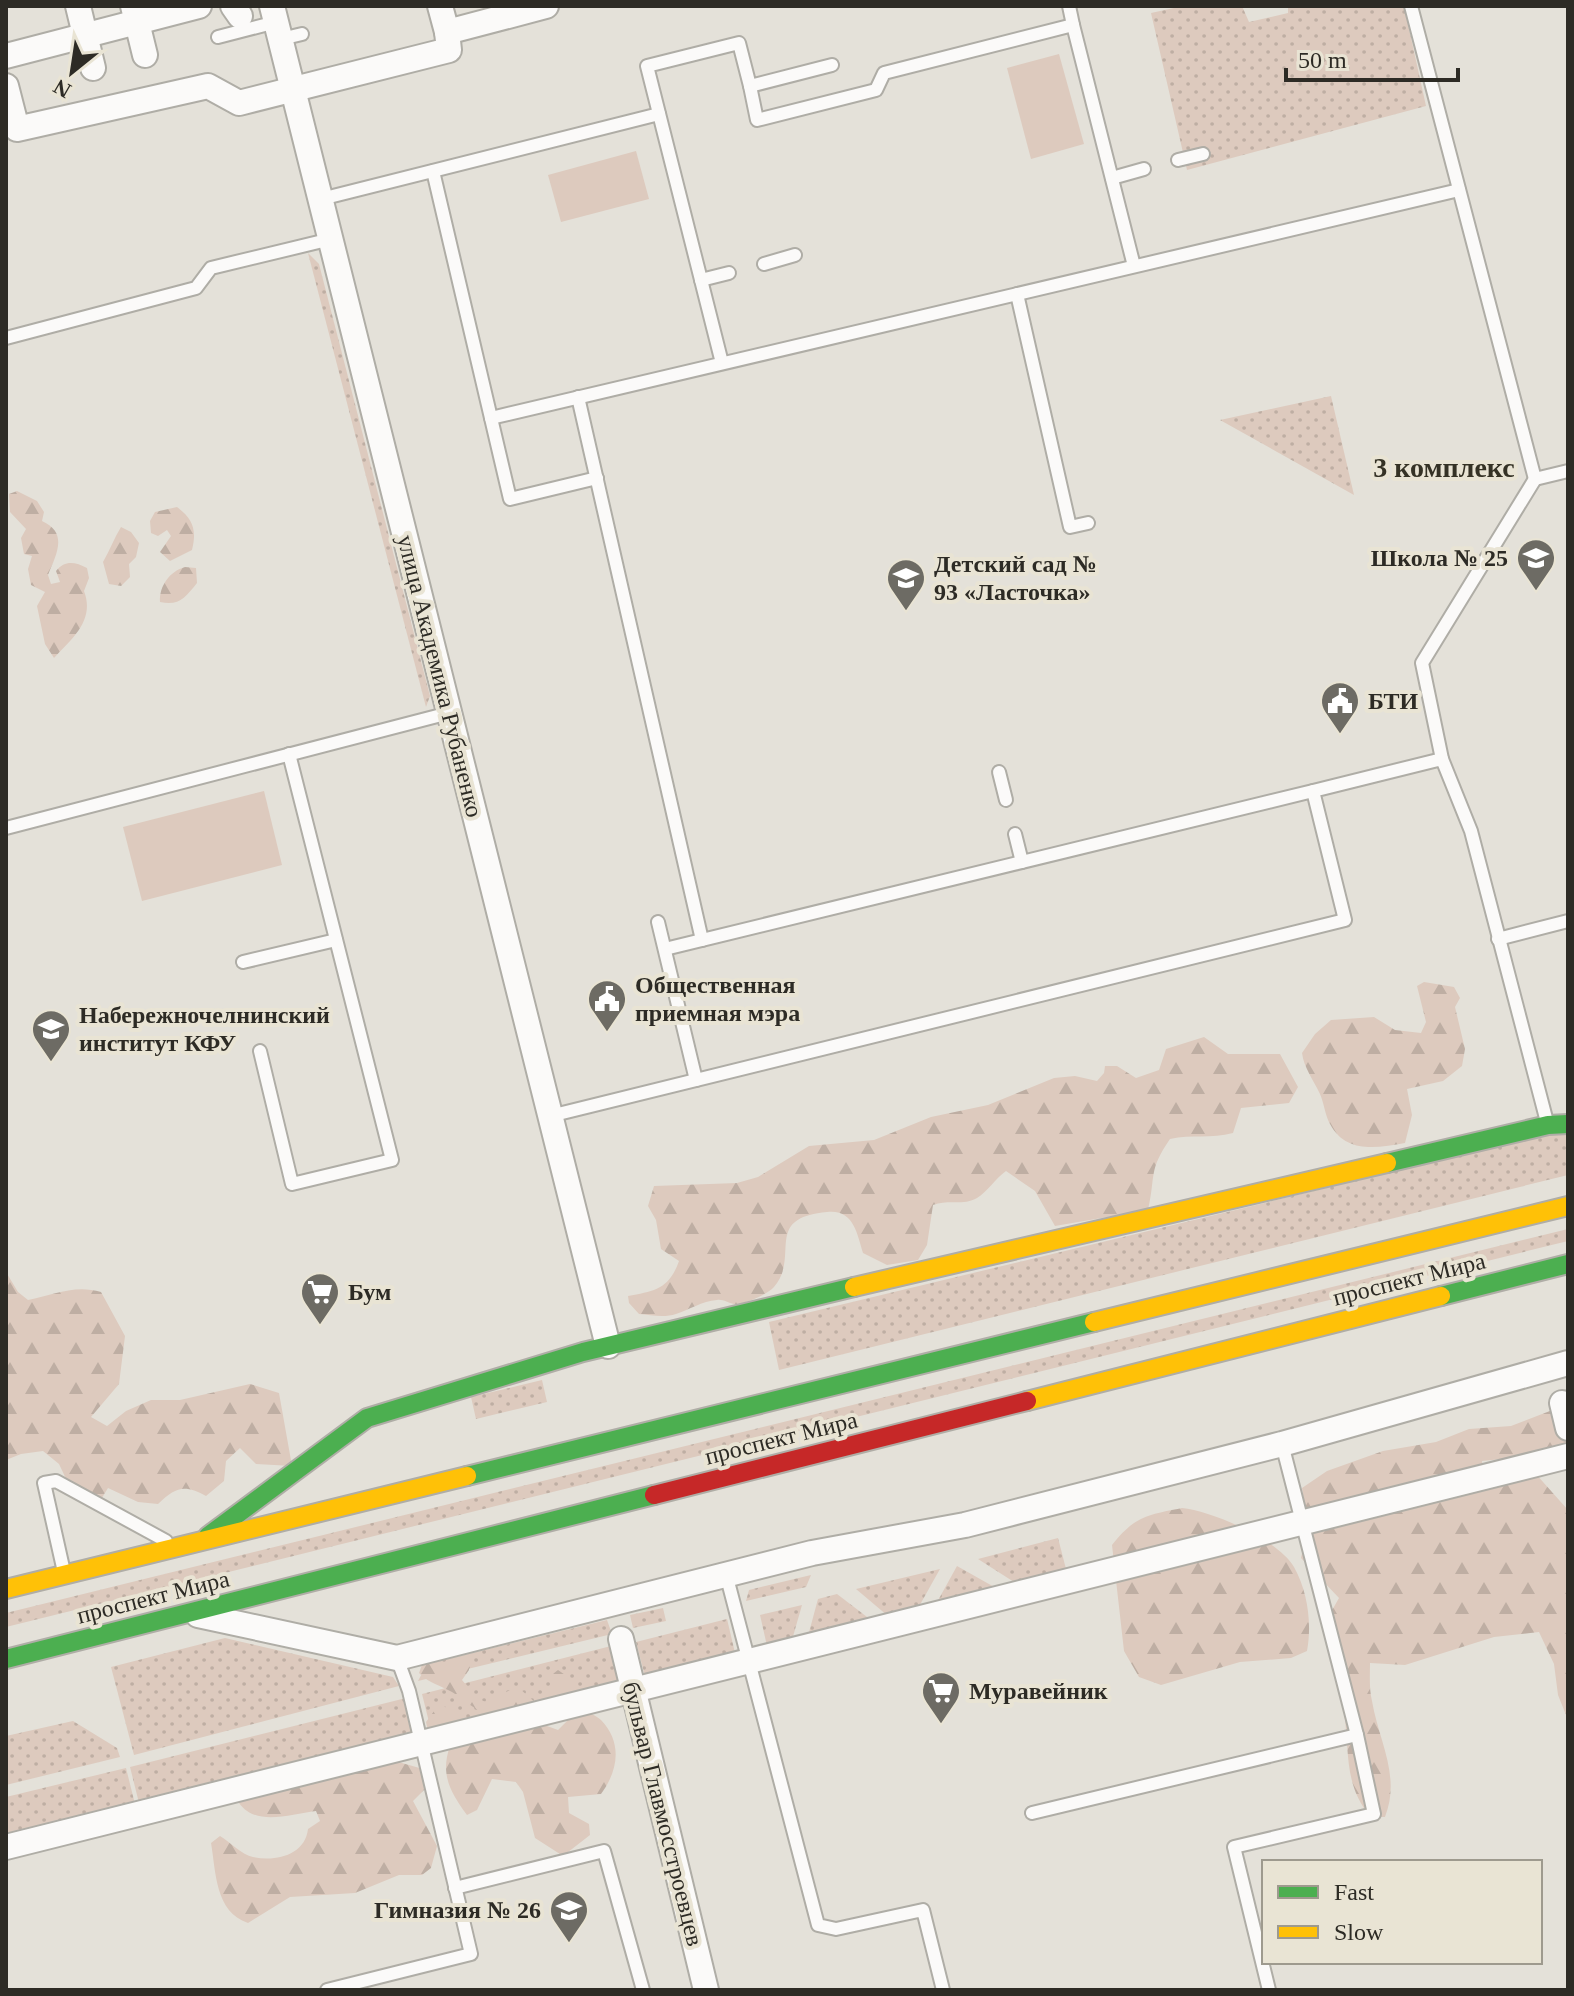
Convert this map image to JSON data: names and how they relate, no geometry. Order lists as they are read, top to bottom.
{
  "streets": {
    "main road": ["проспект Мира"],
    "street": ["улица Академика Рубаненко", "бульвар Главмосстроевцев"]
  },
  "districts": ["3 комплекс"],
  "places": {
    "school or university": [
      "Школа № 25",
      "Детский сад № 93 «Ласточка»",
      "Набережночелнинский институт КФУ",
      "Гимназия № 26"
    ],
    "public building": ["БТИ", "Общественная приемная мэра"],
    "supermarket": ["Бум", "Муравейник"]
  },
  "legend": ["Fast", "Slow"],
  "scale_bar": "50 m",
  "north": "bottom left"
}
